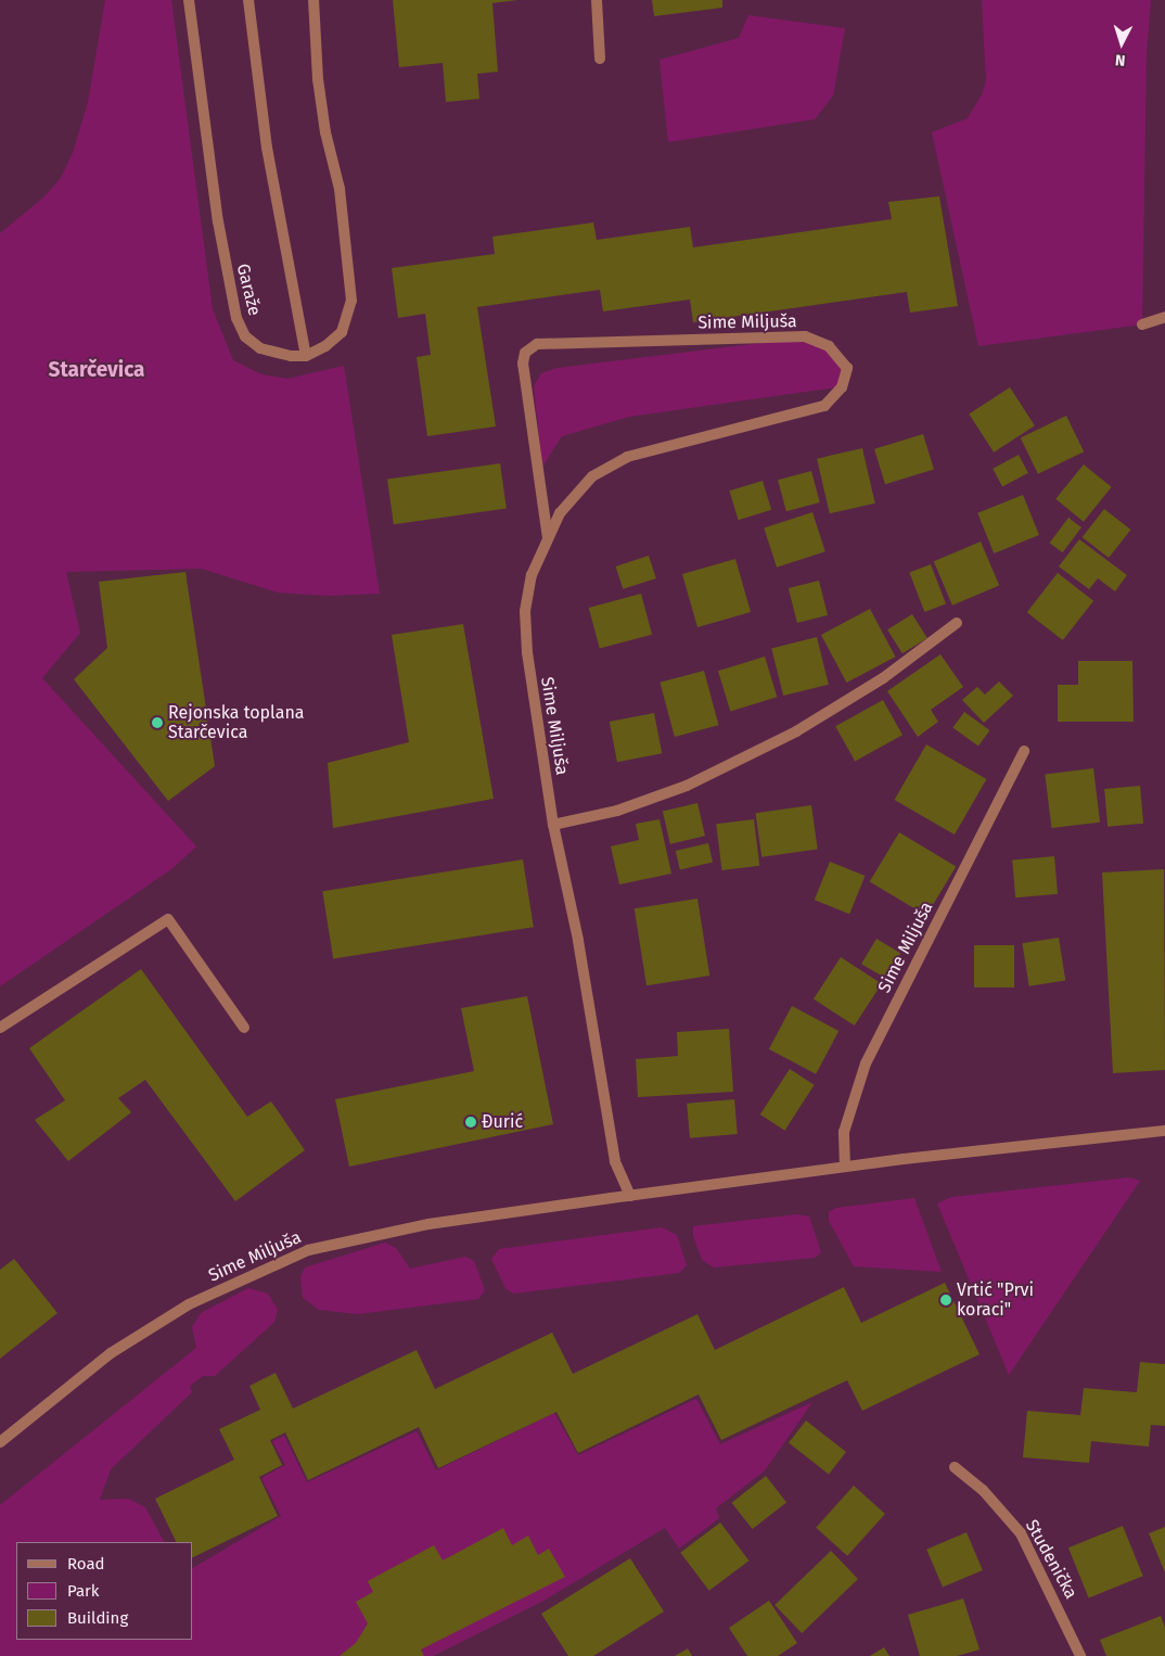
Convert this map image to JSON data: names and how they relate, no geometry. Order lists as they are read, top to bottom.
{
  "streets": {
    "street": ["Garaže", "Sime Miljuša", "Studenička"]
  },
  "districts": ["Starčevica"],
  "places": ["Rejonska toplana Starčevica", "Đurić", "Vrtić \"Prvi koraci\""],
  "legend": ["Road", "Park", "Building"],
  "north": "bottom"
}
